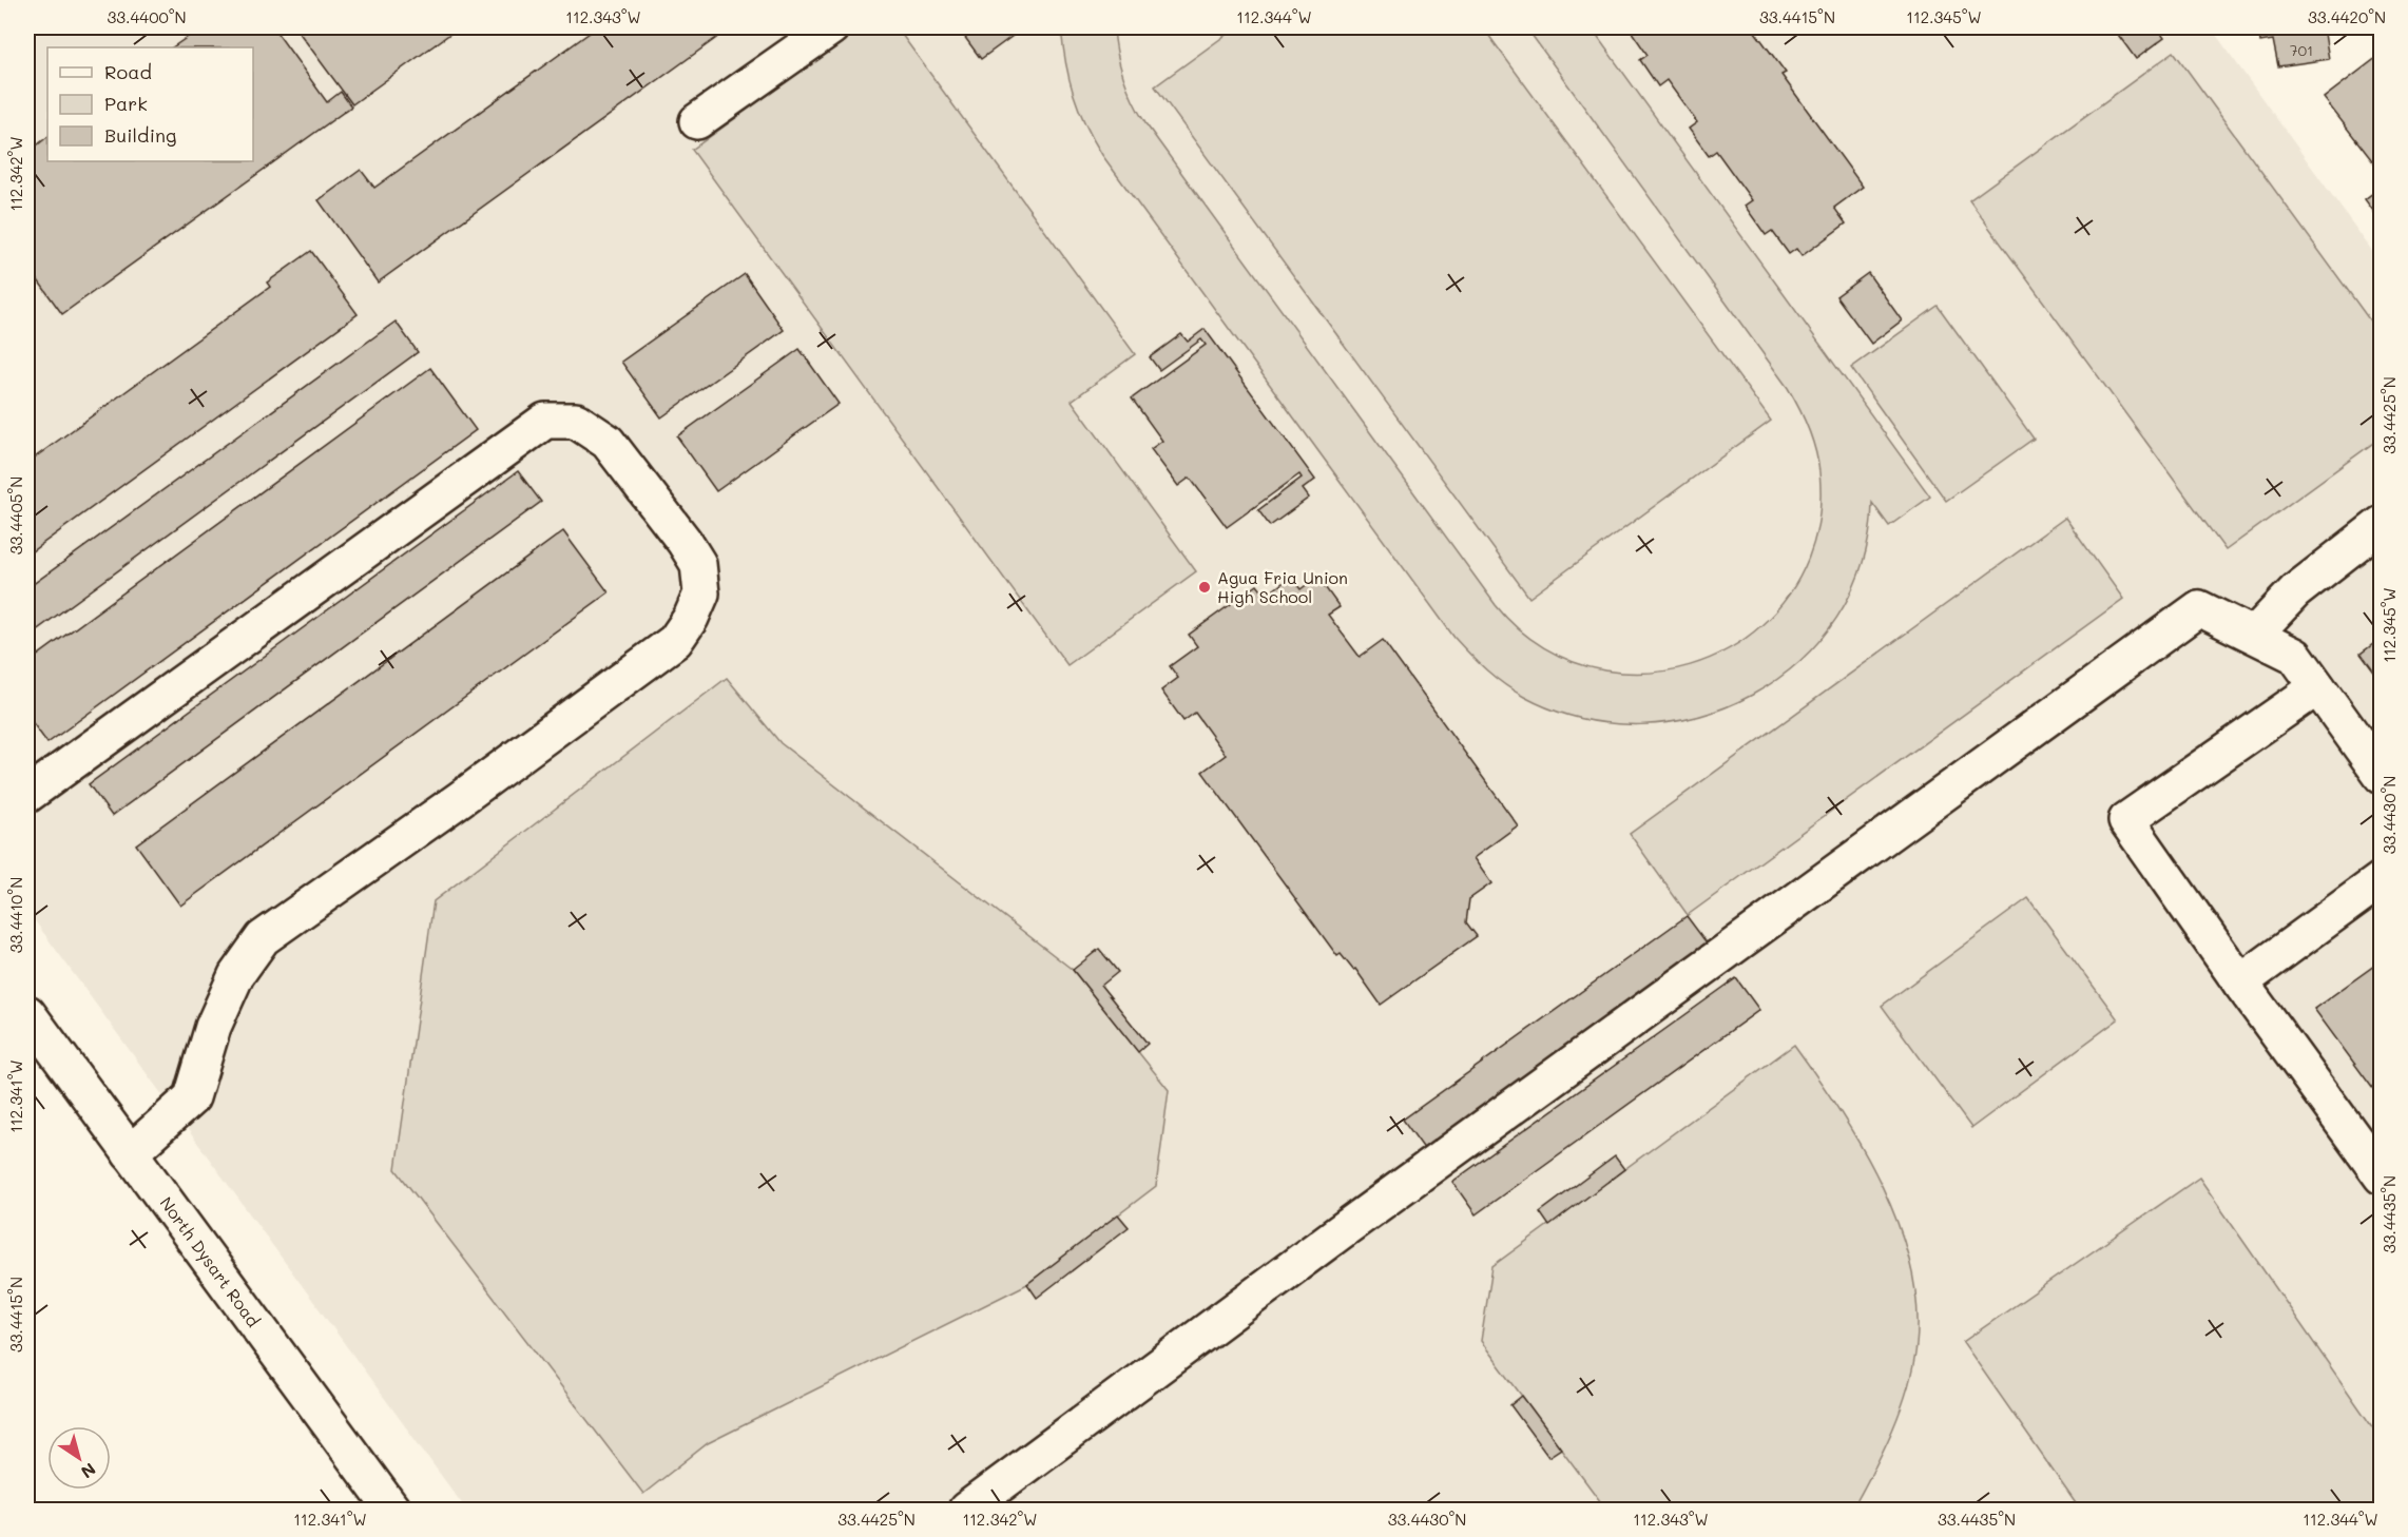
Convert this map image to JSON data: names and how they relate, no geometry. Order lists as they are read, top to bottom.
{
  "streets": {
    "main road": ["North Dysart Road"]
  },
  "places": ["Agua Fria Union High School"],
  "house_numbers": ["701"],
  "legend": ["Road", "Park", "Building"],
  "north": "bottom right",
  "coordinates": [
    "33.4400°N",
    "112.343°W",
    "112.344°W",
    "33.4415°N",
    "112.345°W",
    "33.4420°N",
    "112.342°W",
    "33.4425°N",
    "33.4405°N",
    "33.4430°N",
    "33.4410°N",
    "112.341°W",
    "33.4435°N"
  ]
}
